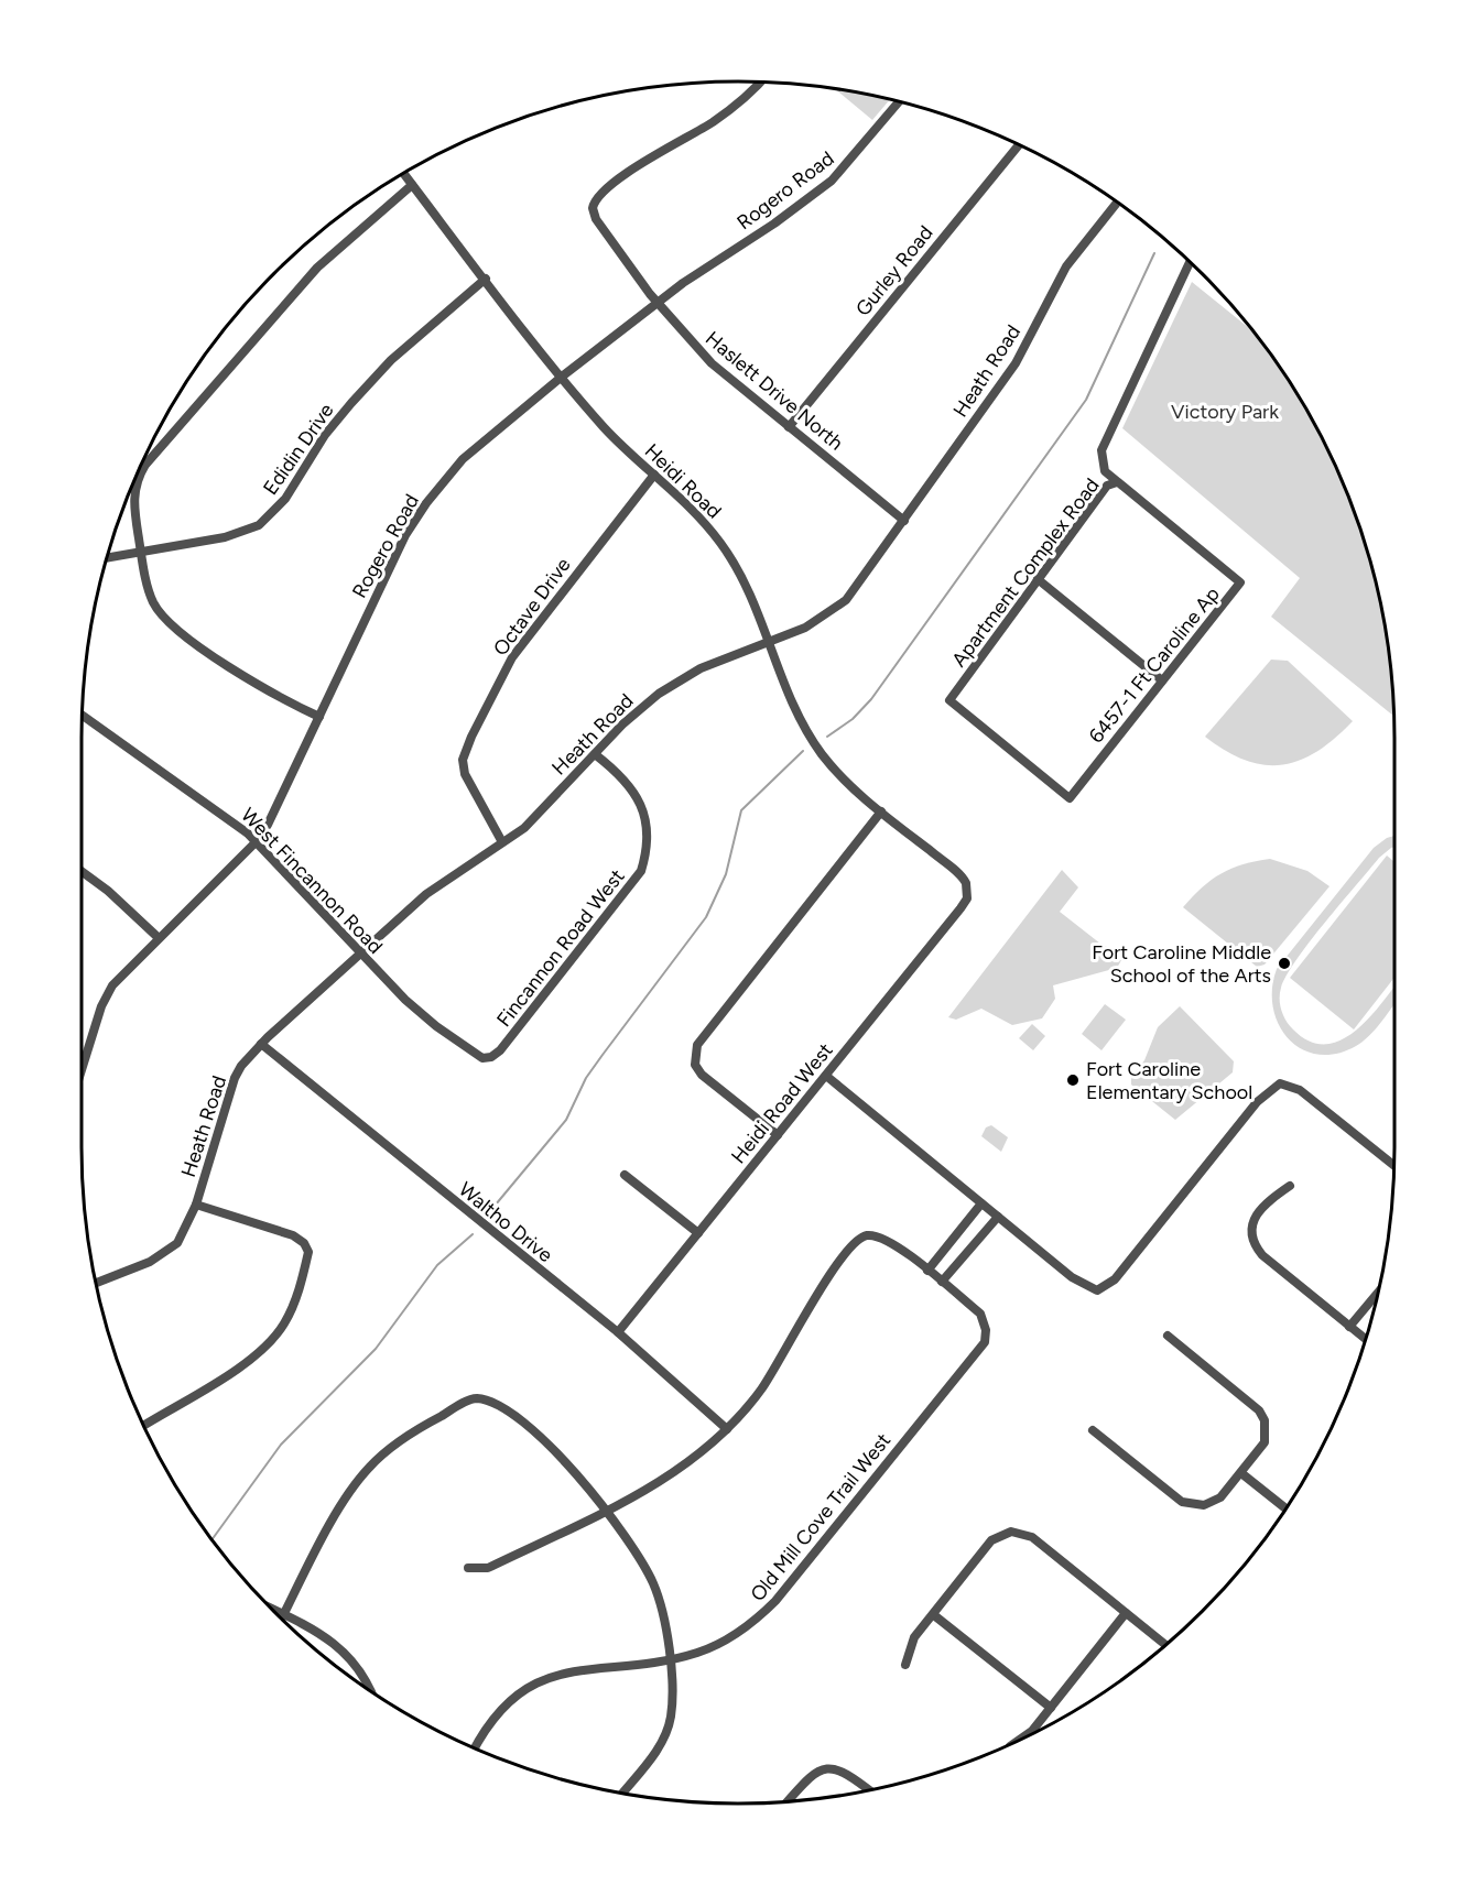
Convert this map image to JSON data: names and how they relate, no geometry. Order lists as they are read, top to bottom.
{
  "streets": {
    "street": [
      "Rogero Road",
      "Gurley Road",
      "Heath Road",
      "Haslett Drive North",
      "Edidin Drive",
      "Heidi Road",
      "Apartment Complex Road",
      "Octave Drive",
      "6457-1 Ft Caroline Ap",
      "West Fincannon Road",
      "Fincannon Road West",
      "Heidi Road West",
      "Waltho Drive",
      "Old Mill Cove Trail West"
    ]
  },
  "crossings": [
    ["Rogero Road", "Haslett Drive North"],
    ["Rogero Road", "Heidi Road"],
    ["Rogero Road", "West Fincannon Road"],
    ["Gurley Road", "Haslett Drive North"],
    ["Heath Road", "Haslett Drive North"],
    ["Heath Road", "Heidi Road"],
    ["Heath Road", "Octave Drive"],
    ["Heath Road", "West Fincannon Road"],
    ["Heath Road", "Fincannon Road West"],
    ["Heath Road", "Waltho Drive"],
    ["Edidin Drive", "Heidi Road"],
    ["Heidi Road", "Octave Drive"],
    ["Heidi Road", "Heidi Road West"],
    ["Apartment Complex Road", "6457-1 Ft Caroline Ap"],
    ["West Fincannon Road", "Fincannon Road West"],
    ["Heidi Road West", "Waltho Drive"]
  ],
  "parks": ["Victory Park"],
  "places": ["Fort Caroline Middle School of the Arts", "Fort Caroline Elementary School"]
}
